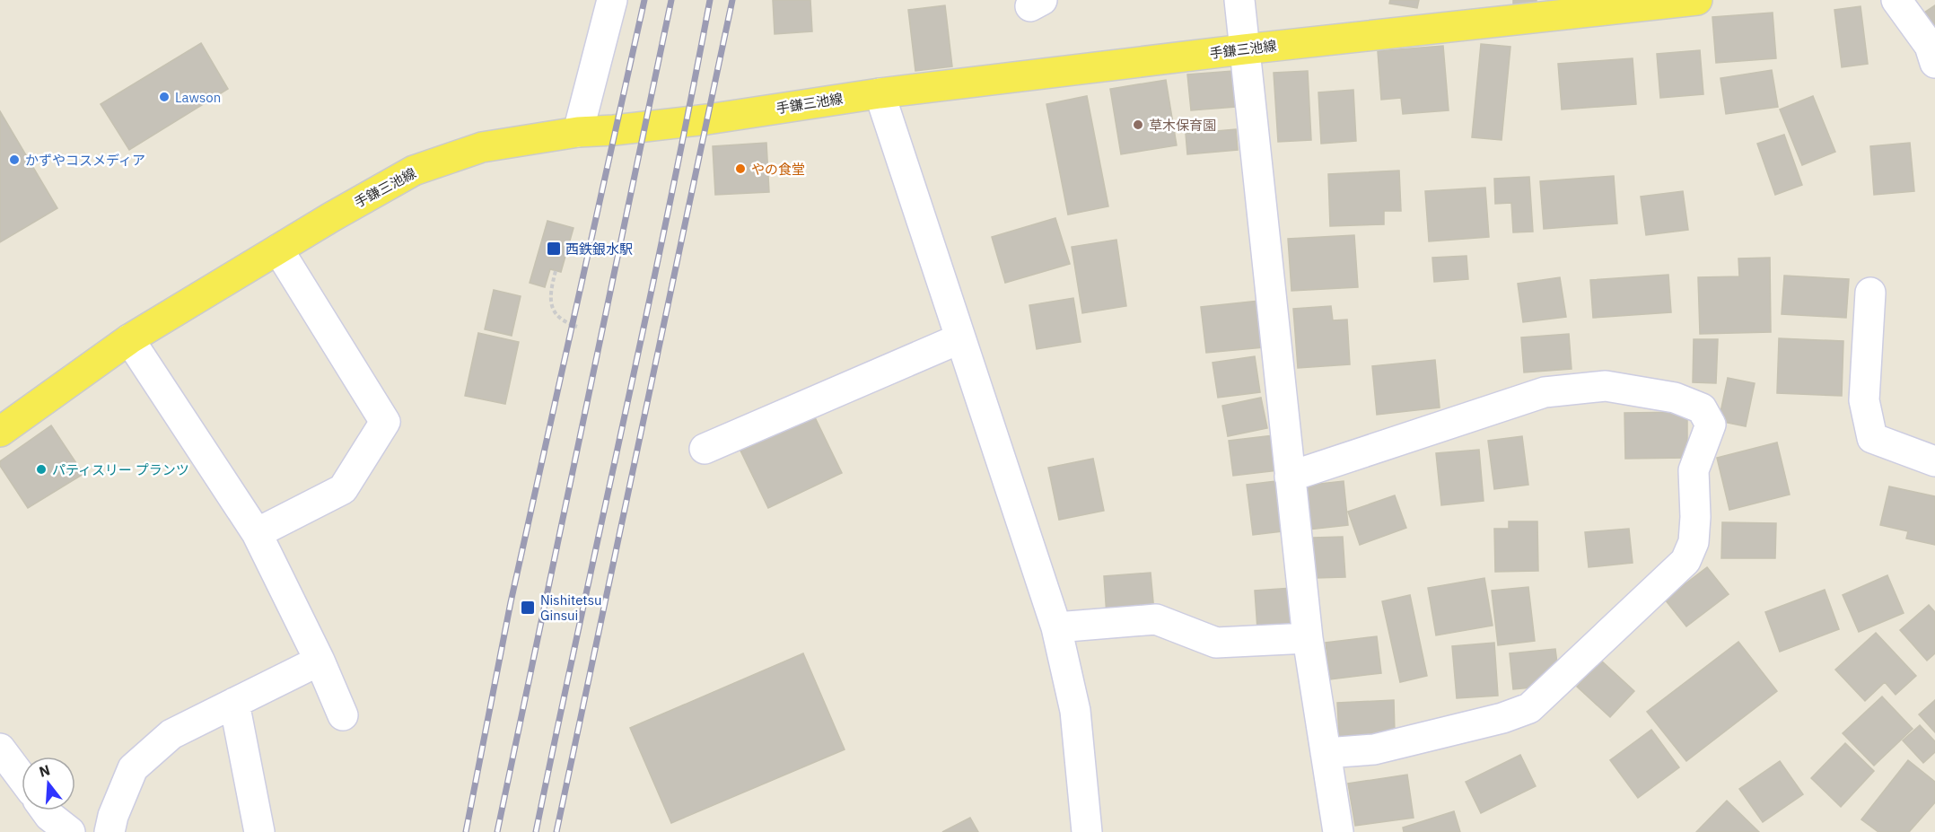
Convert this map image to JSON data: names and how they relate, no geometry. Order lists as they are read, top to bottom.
{
  "streets": {
    "main road": ["手鎌三池線"]
  },
  "places": {
    "other": [
      "Lawson",
      "草木保育園",
      "かずやコスメディア",
      "やの食堂",
      "パティスリー プランツ"
    ],
    "transit": ["西鉄銀水駅", "Nishitetsu Ginsui"]
  },
  "north": "top"
}
